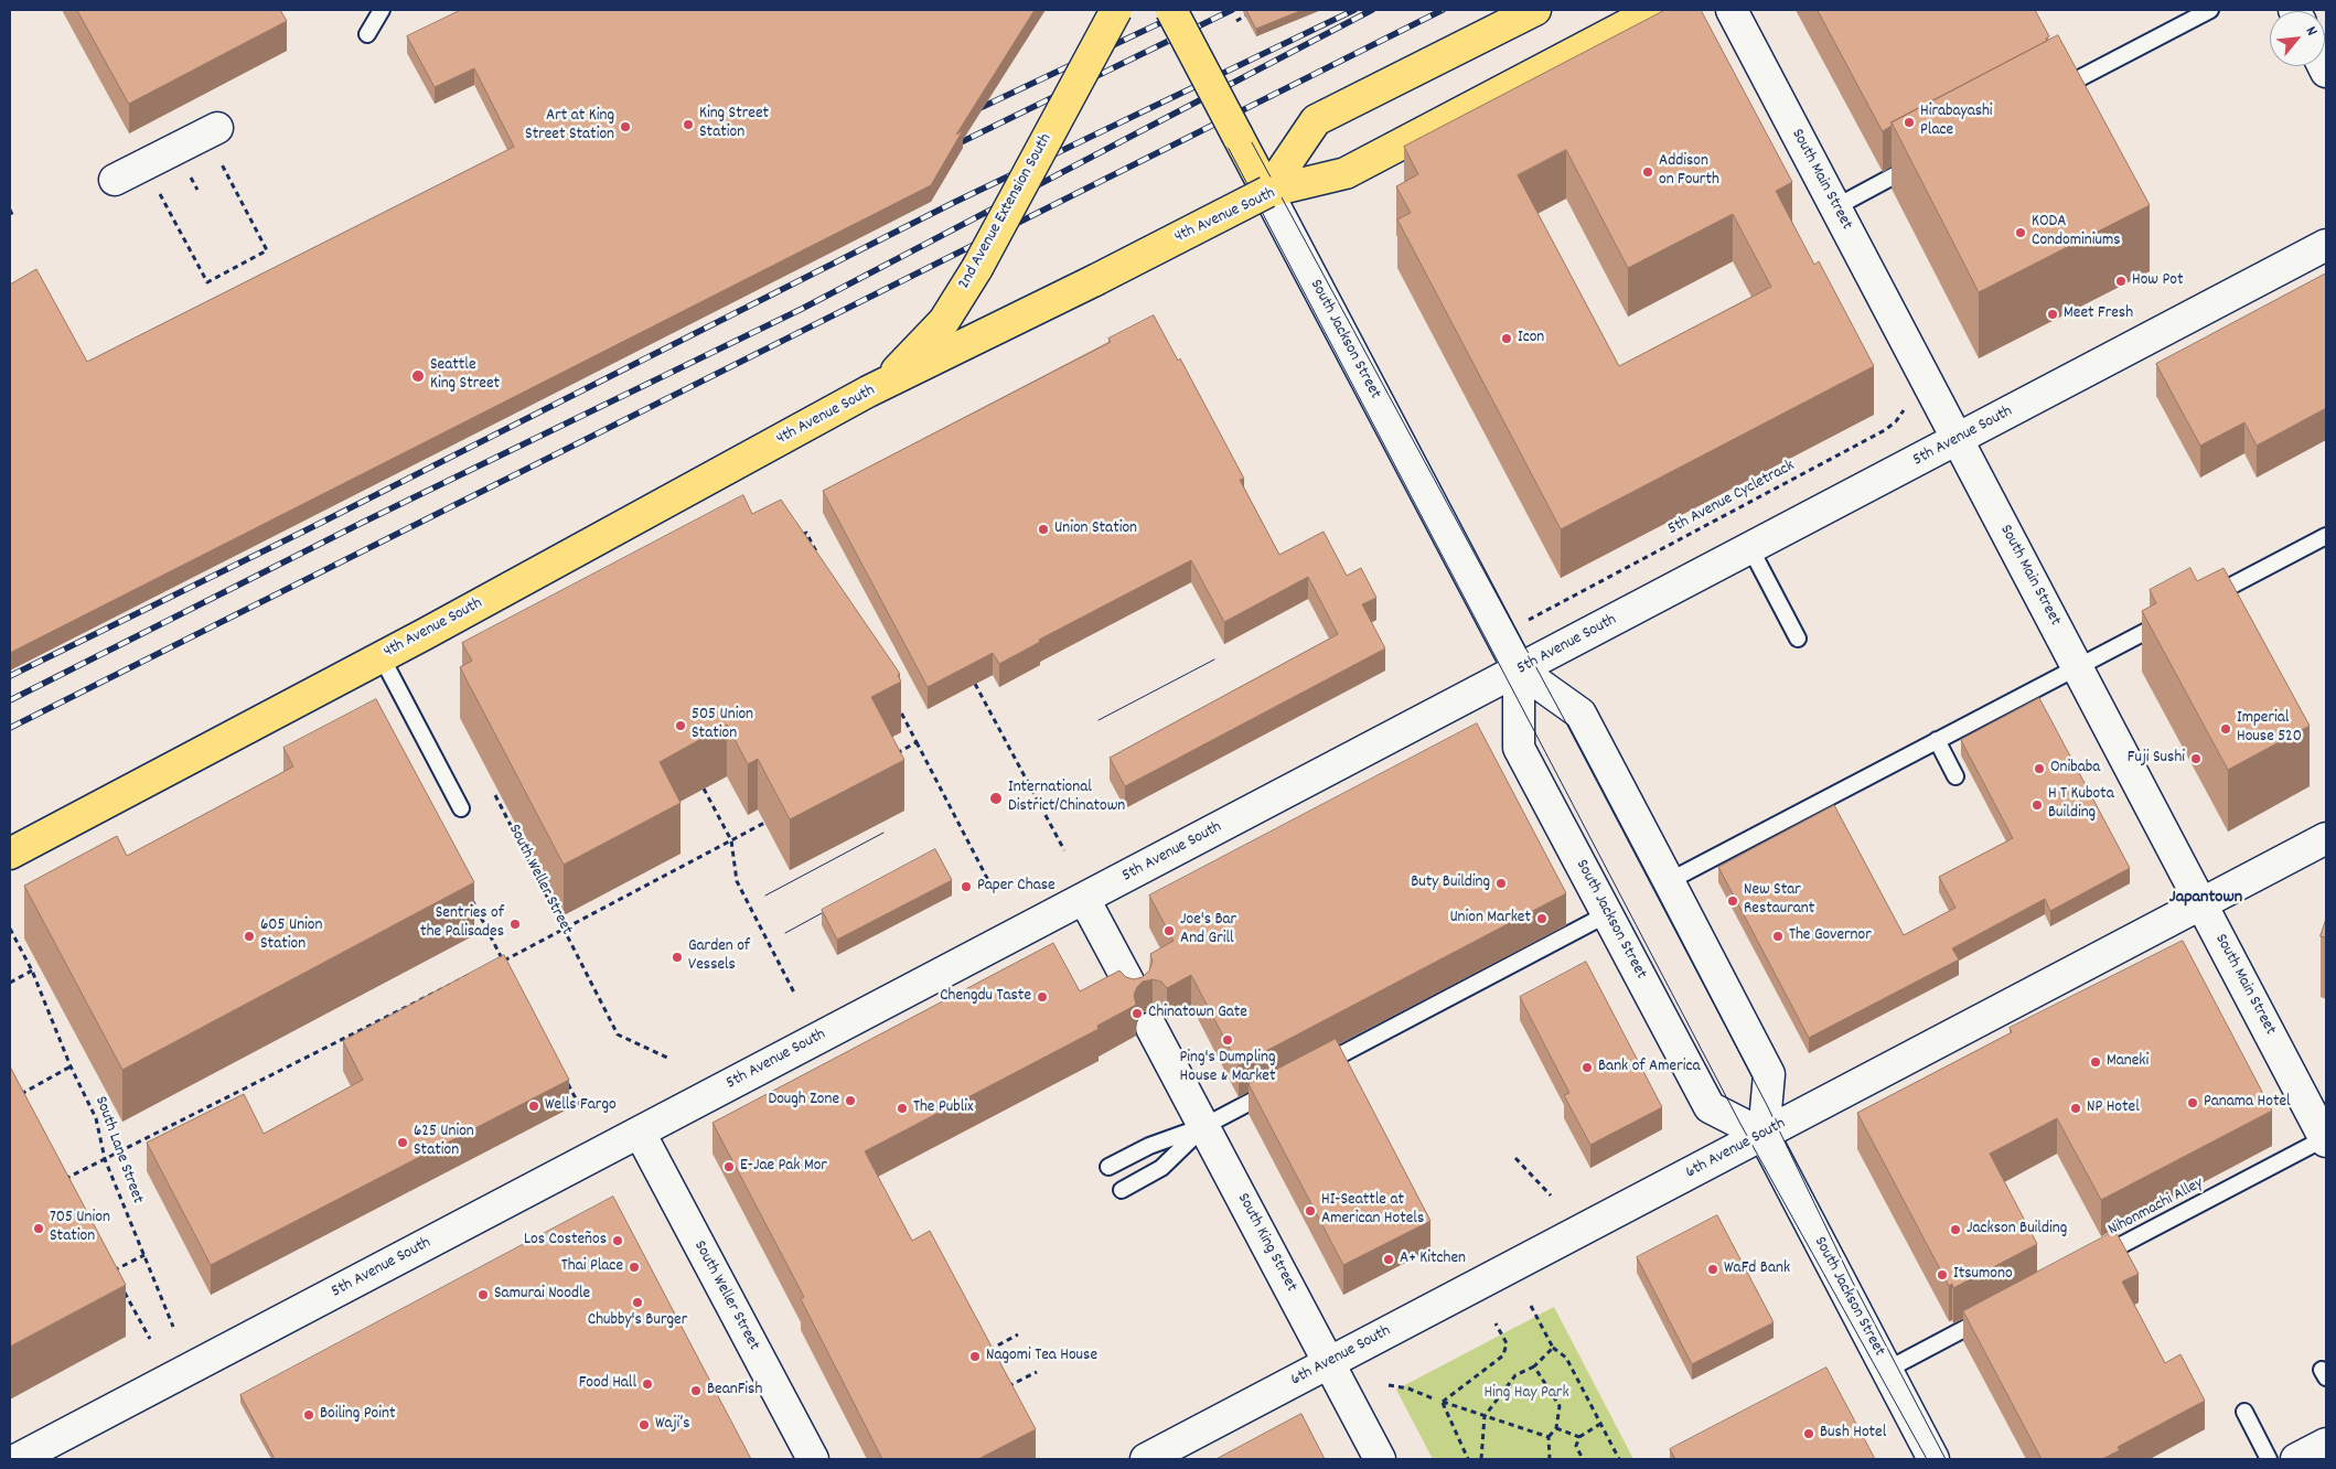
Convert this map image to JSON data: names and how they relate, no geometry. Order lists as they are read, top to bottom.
{
  "streets": {
    "main road": [
      "South Main Street",
      "2nd Avenue Extension South",
      "4th Avenue South",
      "South Jackson Street",
      "5th Avenue South",
      "South Weller Street",
      "6th Avenue South",
      "South King Street"
    ],
    "lane": ["Nihonmachi Alley"],
    "path": ["5th Avenue Cycletrack", "South Lane Street"]
  },
  "crossings": [
    ["South Main Street", "5th Avenue South"],
    ["South Main Street", "6th Avenue South"],
    ["South Main Street", "Nihonmachi Alley"],
    ["2nd Avenue Extension South", "4th Avenue South"],
    ["4th Avenue South", "South Jackson Street"],
    ["South Jackson Street", "5th Avenue South"],
    ["South Jackson Street", "6th Avenue South"],
    ["5th Avenue South", "South Weller Street"],
    ["6th Avenue South", "South King Street"]
  ],
  "districts": ["Japantown"],
  "parks": ["Hing Hay Park"],
  "places": [
    "Hirabayashi Place",
    "King Street Station",
    "Art at King Street Station",
    "Addison on Fourth",
    "KODA Condominiums",
    "How Pot",
    "Meet Fresh",
    "Icon",
    "Seattle King Street",
    "Union Station",
    "505 Union Station",
    "Imperial House 520",
    "Fuji Sushi",
    "Onibaba",
    "International District/Chinatown",
    "H T Kubota Building",
    "Buty Building",
    "Paper Chase",
    "New Star Restaurant",
    "Union Market",
    "Sentries of the Palisades",
    "Joe's Bar And Grill",
    "605 Union Station",
    "The Governor",
    "Garden of Vessels",
    "Chengdu Taste",
    "Chinatown Gate",
    "Ping's Dumpling House & Market",
    "Maneki",
    "Bank of America",
    "Dough Zone",
    "Panama Hotel",
    "Wells Fargo",
    "The Publix",
    "NP Hotel",
    "625 Union Station",
    "E-Jae Pak Mor",
    "HI-Seattle at American Hotels",
    "705 Union Station",
    "Jackson Building",
    "Los Costeños",
    "A+ Kitchen",
    "Thai Place",
    "WaFd Bank",
    "Itsumono",
    "Samurai Noodle",
    "Chubby's Burger",
    "Nagomi Tea House",
    "Food Hall",
    "BeanFish",
    "Boiling Point",
    "Waji’s",
    "Bush Hotel"
  ],
  "north": "top right"
}
